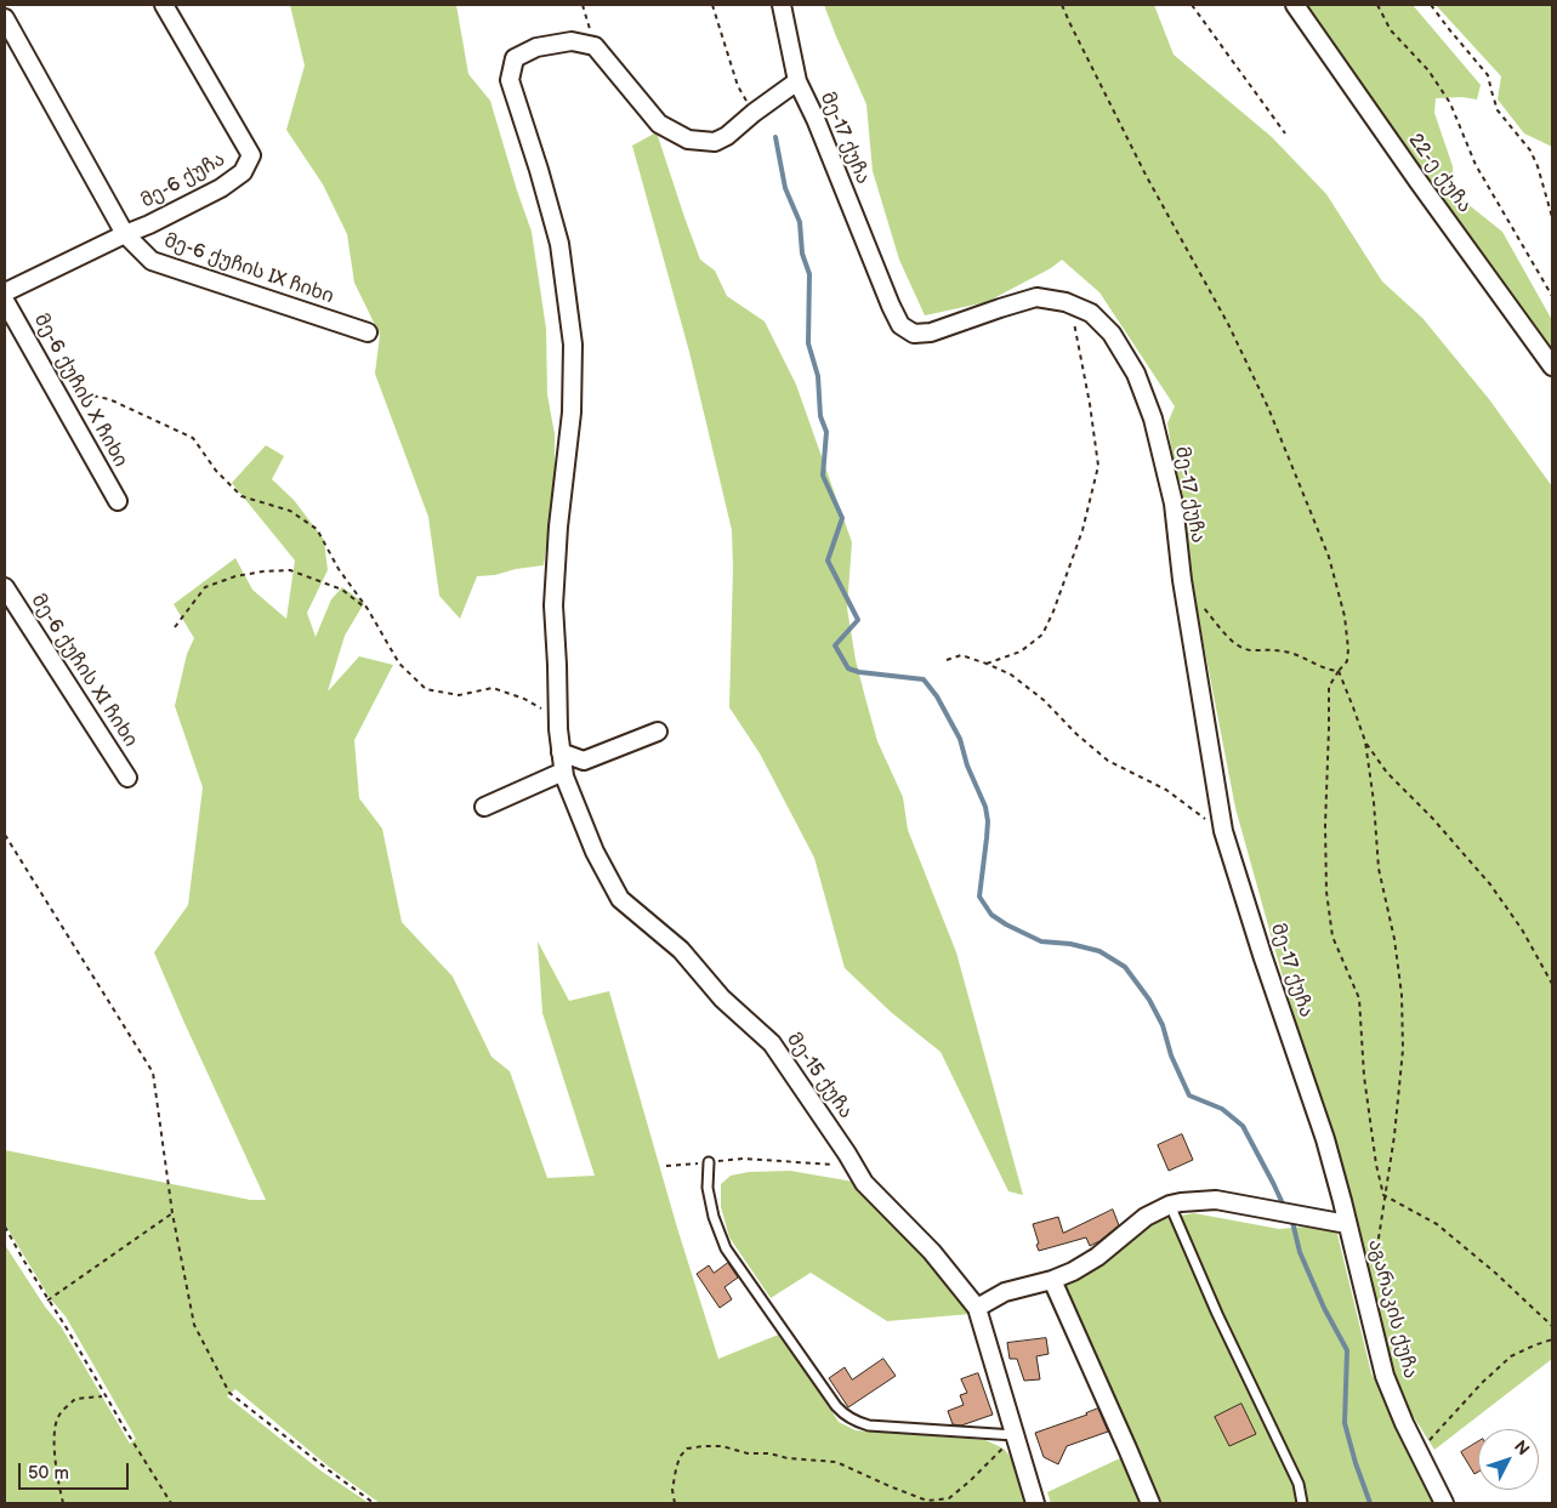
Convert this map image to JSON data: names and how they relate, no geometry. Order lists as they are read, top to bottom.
{
  "streets": {
    "street": [
      "მე-17 ქუჩა",
      "22-ე ქუჩა",
      "მე-6 ქუჩა",
      "მე-6 ქუჩის IX ჩიხი",
      "მე-6 ქუჩის X ჩიხი",
      "მე-6 ქუჩის XI ჩიხი",
      "მე-15 ქუჩა",
      "აგარაკის ქუჩა"
    ]
  },
  "crossings": [
    ["მე-17 ქუჩა", "აგარაკის ქუჩა"],
    ["მე-6 ქუჩა", "მე-6 ქუჩის IX ჩიხი"]
  ],
  "scale_bar": "50 m",
  "north": "top right"
}
